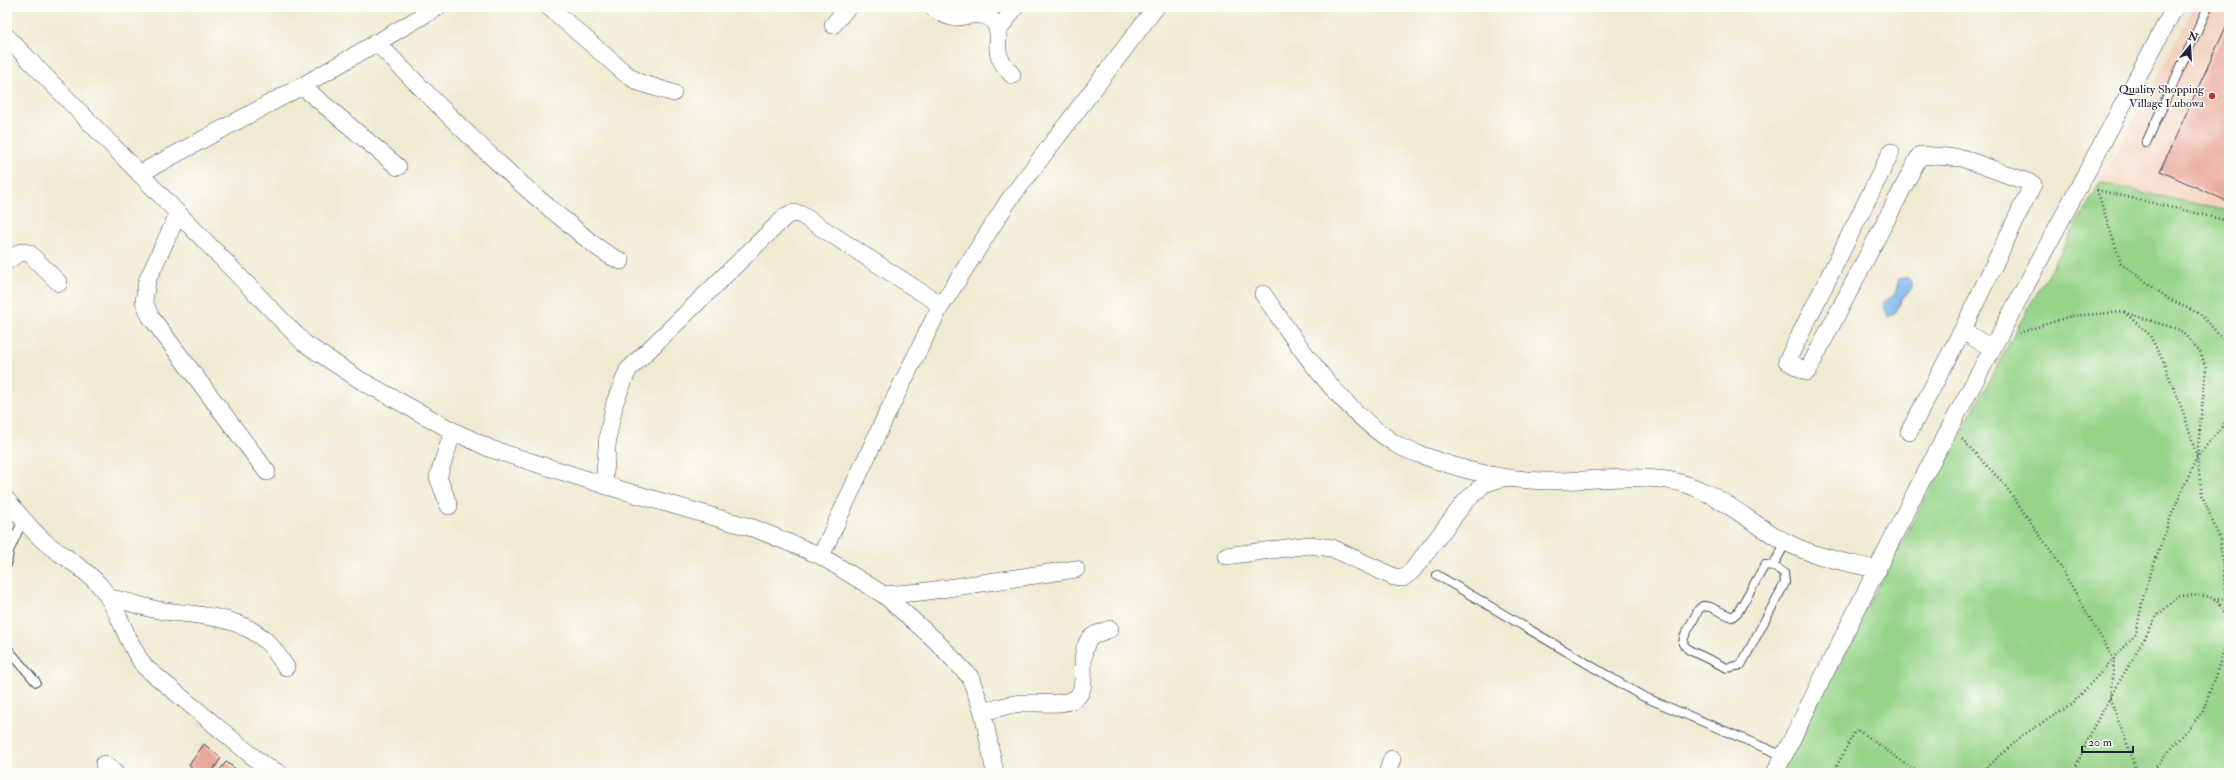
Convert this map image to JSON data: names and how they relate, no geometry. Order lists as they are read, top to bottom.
{
  "places": ["Quality Shopping Village Lubowa"],
  "scale_bar": "20 m",
  "north": "top"
}
